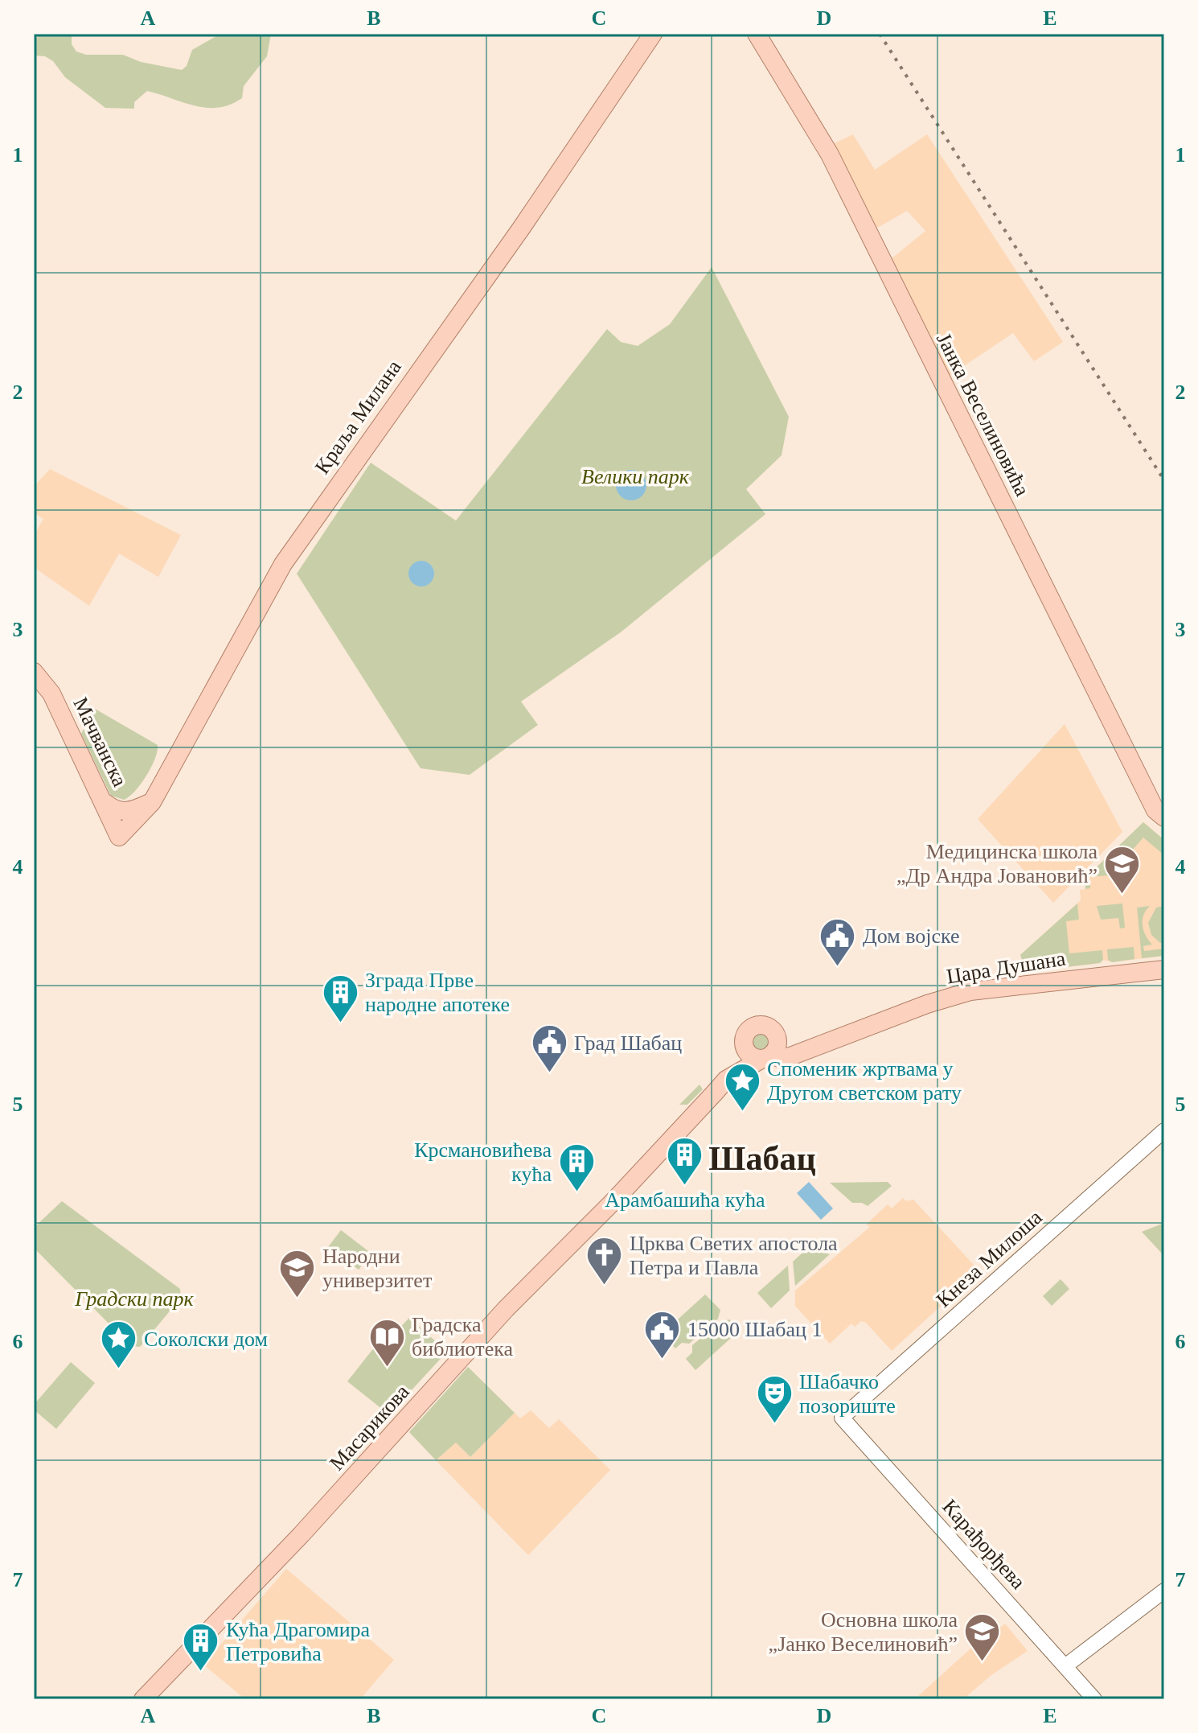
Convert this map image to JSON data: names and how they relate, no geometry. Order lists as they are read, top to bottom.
{
  "streets": {
    "main road": [
      "Јанка Веселиновића",
      "Краља Милана",
      "Мачванска",
      "Цара Душана",
      "Масарикова"
    ],
    "street": ["Кнеза Милоша", "Карађорђева"]
  },
  "crossings": [
    ["Краља Милана", "Мачванска"],
    ["Цара Душана", "Масарикова"],
    ["Кнеза Милоша", "Карађорђева"]
  ],
  "districts": ["Шабац"],
  "parks": ["Велики парк", "Градски парк"],
  "places": {
    "school or university": ["Медицинска школа „Др Андра Јовановић”", "Народни универзитет", "Основна школа „Јанко Веселиновић”"],
    "public building": ["Дом војске", "Град Шабац", "15000 Шабац 1"],
    "building": [
      "Зграда Прве народне апотеке",
      "Арамбашића кућа",
      "Крсмановићева кућа",
      "Кућа Драгомира Петровића"
    ],
    "place": ["Споменик жртвама у Другом светском рату", "Соколски дом"],
    "church": ["Црква Светих апостола Петра и Павла"],
    "library": ["Градска библиотека"],
    "theatre": ["Шабачко позориште"]
  },
  "grid": {
    "columns": [
      "A",
      "B",
      "C",
      "D",
      "E"
    ],
    "rows": [
      "1",
      "2",
      "3",
      "4",
      "5",
      "6",
      "7"
    ]
  }
}
